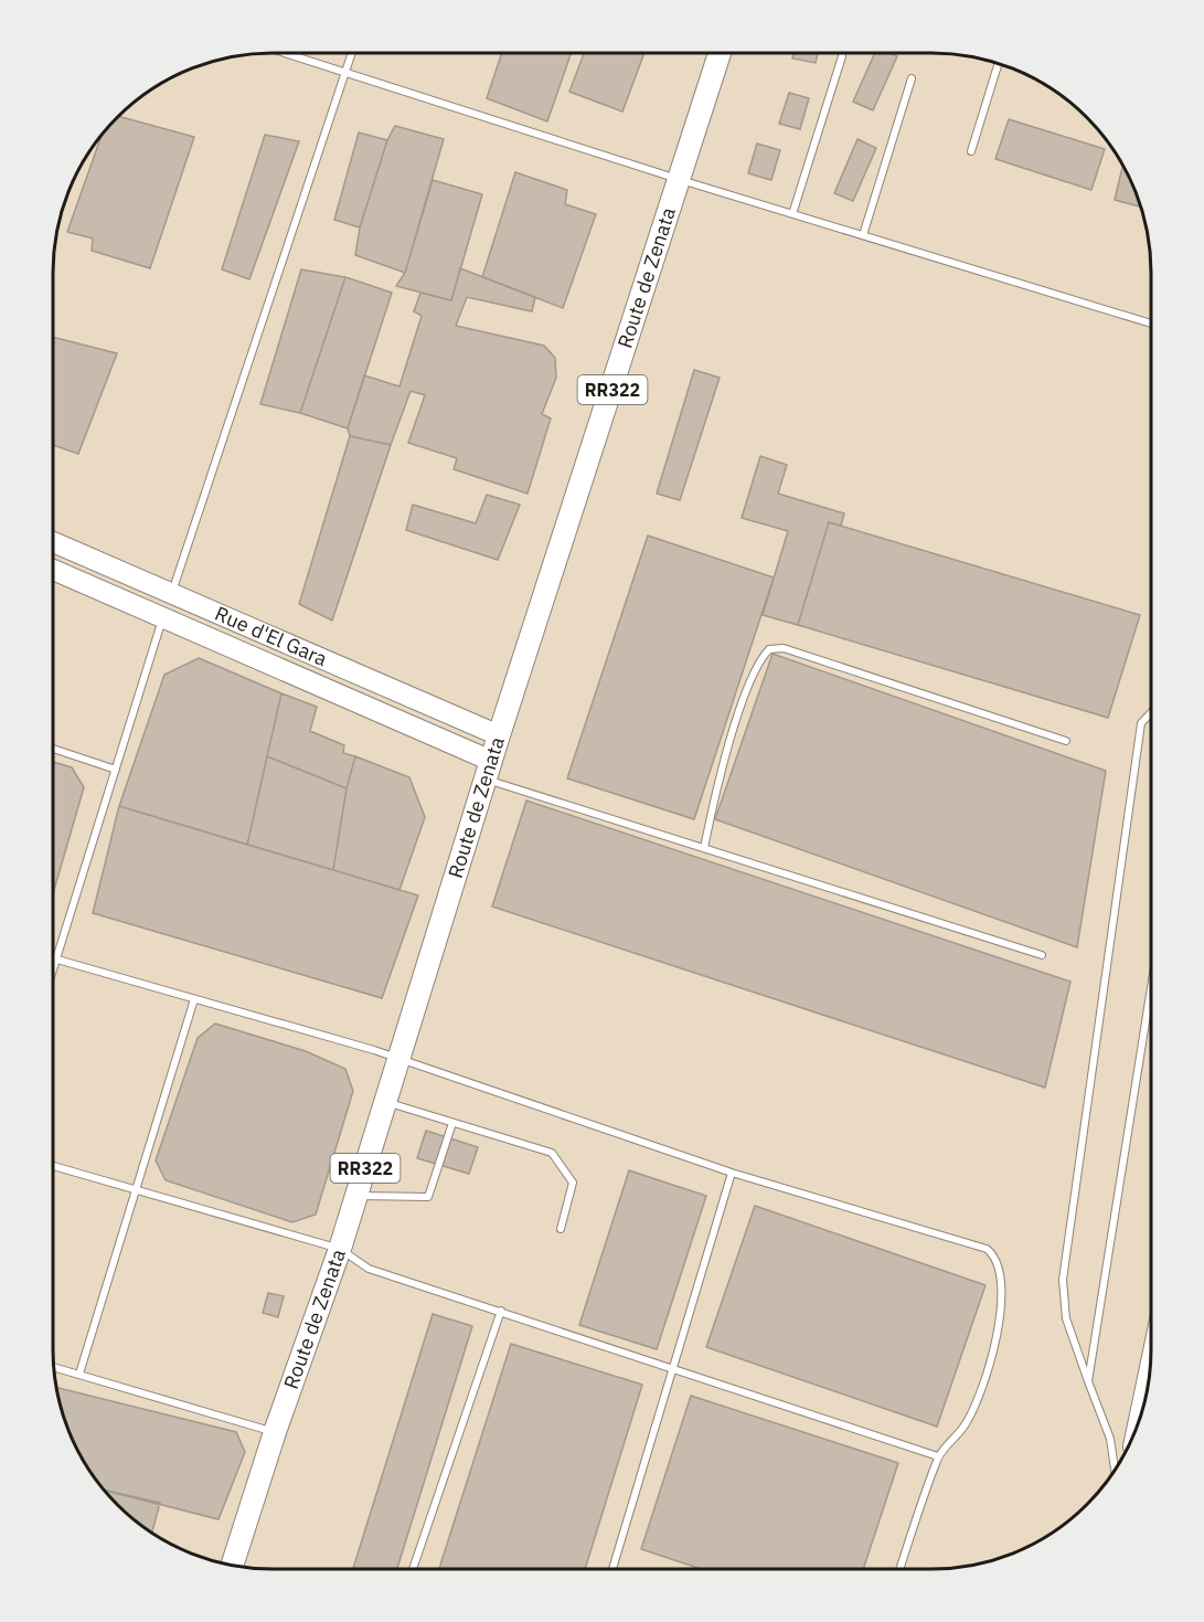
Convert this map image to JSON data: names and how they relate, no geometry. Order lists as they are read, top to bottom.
{
  "streets": {
    "main road": ["Route de Zenata", "RR322"],
    "street": ["Rue d'El Gara"]
  },
  "crossings": [
    ["Route de Zenata", "Rue d'El Gara"]
  ]
}
